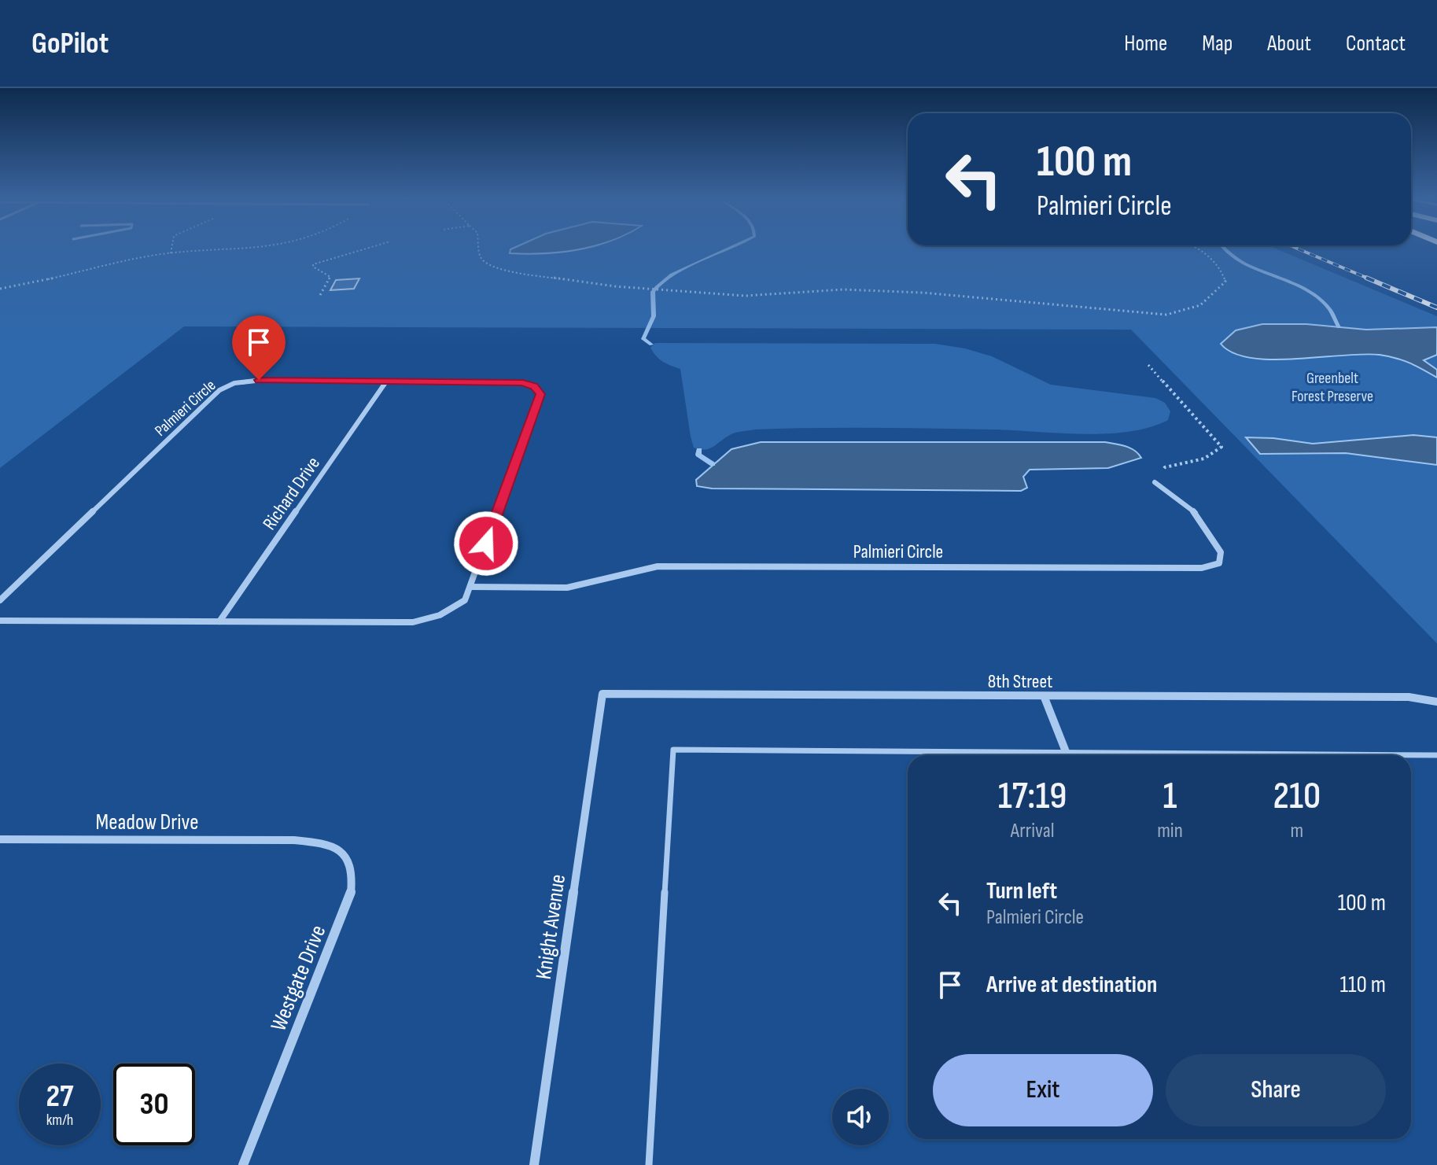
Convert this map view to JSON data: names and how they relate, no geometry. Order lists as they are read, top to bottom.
{
  "streets": {
    "street": [
      "Palmieri Circle",
      "Richard Drive",
      "8th Street",
      "Meadow Drive",
      "Knight Avenue",
      "Westgate Drive"
    ]
  },
  "crossings": [
    ["Palmieri Circle", "Richard Drive"],
    ["8th Street", "Knight Avenue"],
    ["Meadow Drive", "Westgate Drive"]
  ],
  "parks": ["Greenbelt Forest Preserve"],
  "page": {
    "header": "GoPilot",
    "nav": [
      "Home",
      "Map",
      "About",
      "Contact"
    ],
    "turn": ["100 m", "Palmieri Circle"],
    "eta": [
      "17:19",
      "Arrival",
      "1",
      "min",
      "210",
      "m"
    ],
    "list": [
      {
        "name": "Turn left",
        "note": "Palmieri Circle",
        "value": "100 m"
      },
      {
        "name": "Arrive at destination",
        "value": "110 m"
      }
    ],
    "buttons": ["Exit", "Share"],
    "speed": "27 km/h",
    "limit": "30"
  }
}
